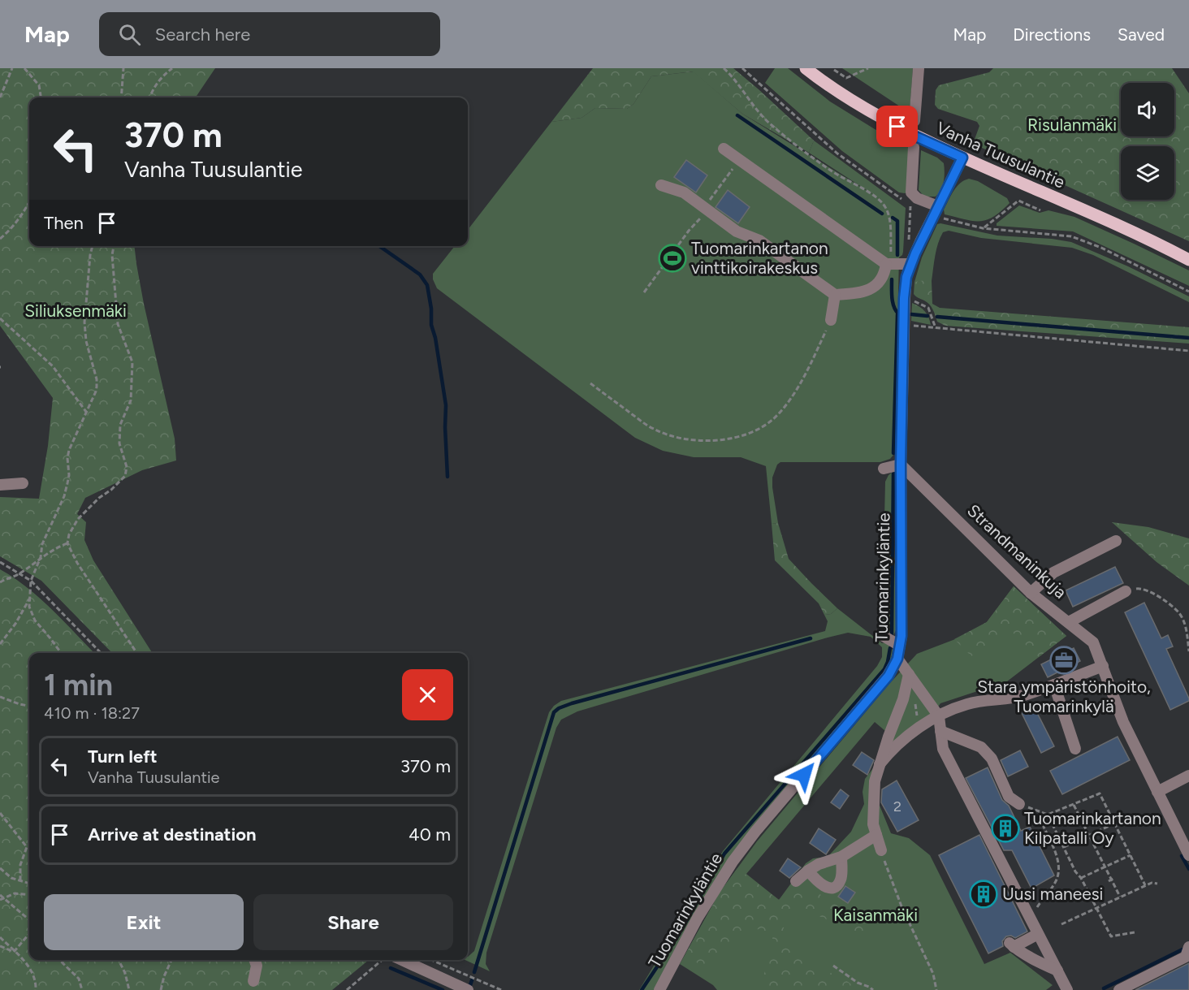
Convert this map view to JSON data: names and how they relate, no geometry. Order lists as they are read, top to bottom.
{
  "streets": {
    "main road": ["Vanha Tuusulantie"],
    "street": ["Strandmaninkuja", "Tuomarinkyläntie"]
  },
  "crossings": [
    ["Vanha Tuusulantie", "Tuomarinkyläntie"],
    ["Strandmaninkuja", "Tuomarinkyläntie"]
  ],
  "parks": ["Risulanmäki", "Siliuksenmäki", "Kaisanmäki"],
  "places": {
    "sports": ["Tuomarinkartanon vinttikoirakeskus"],
    "office": ["Stara ympäristönhoito, Tuomarinkylä"],
    "building": ["Tuomarinkartanon Kilpatalli Oy", "Uusi maneesi"]
  },
  "house_numbers": ["2"],
  "page": {
    "header": "Map",
    "search": "Search here",
    "nav": ["Map", "Directions", "Saved"],
    "turn": ["370 m", "Vanha Tuusulantie"],
    "then": "Then",
    "heading": ["1 min", "410 m · 18:27"],
    "list": [
      {
        "name": "Turn left",
        "note": "Vanha Tuusulantie",
        "value": "370 m"
      },
      {
        "name": "Arrive at destination",
        "value": "40 m"
      }
    ],
    "buttons": ["Exit", "Share"]
  }
}
